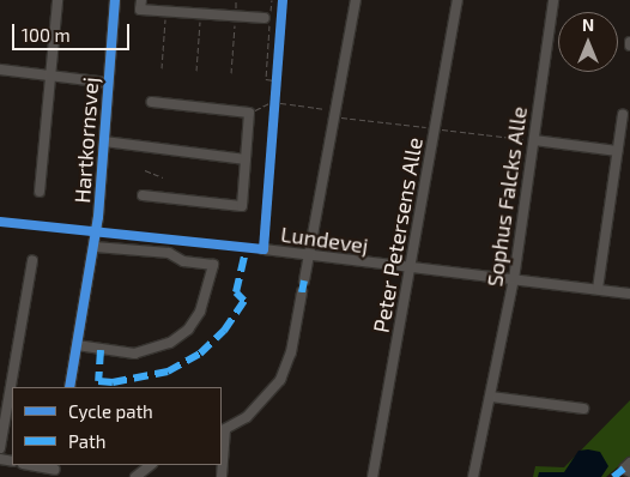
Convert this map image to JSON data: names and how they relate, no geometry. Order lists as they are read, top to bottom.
{
  "streets": {
    "street": [
      "Hartkornsvej",
      "Sophus Falcks Alle",
      "Peter Petersens Alle",
      "Lundevej"
    ]
  },
  "crossings": [
    ["Sophus Falcks Alle", "Lundevej"],
    ["Peter Petersens Alle", "Lundevej"]
  ],
  "legend": ["Cycle path", "Path"],
  "scale_bar": "100 m",
  "north": "top"
}
